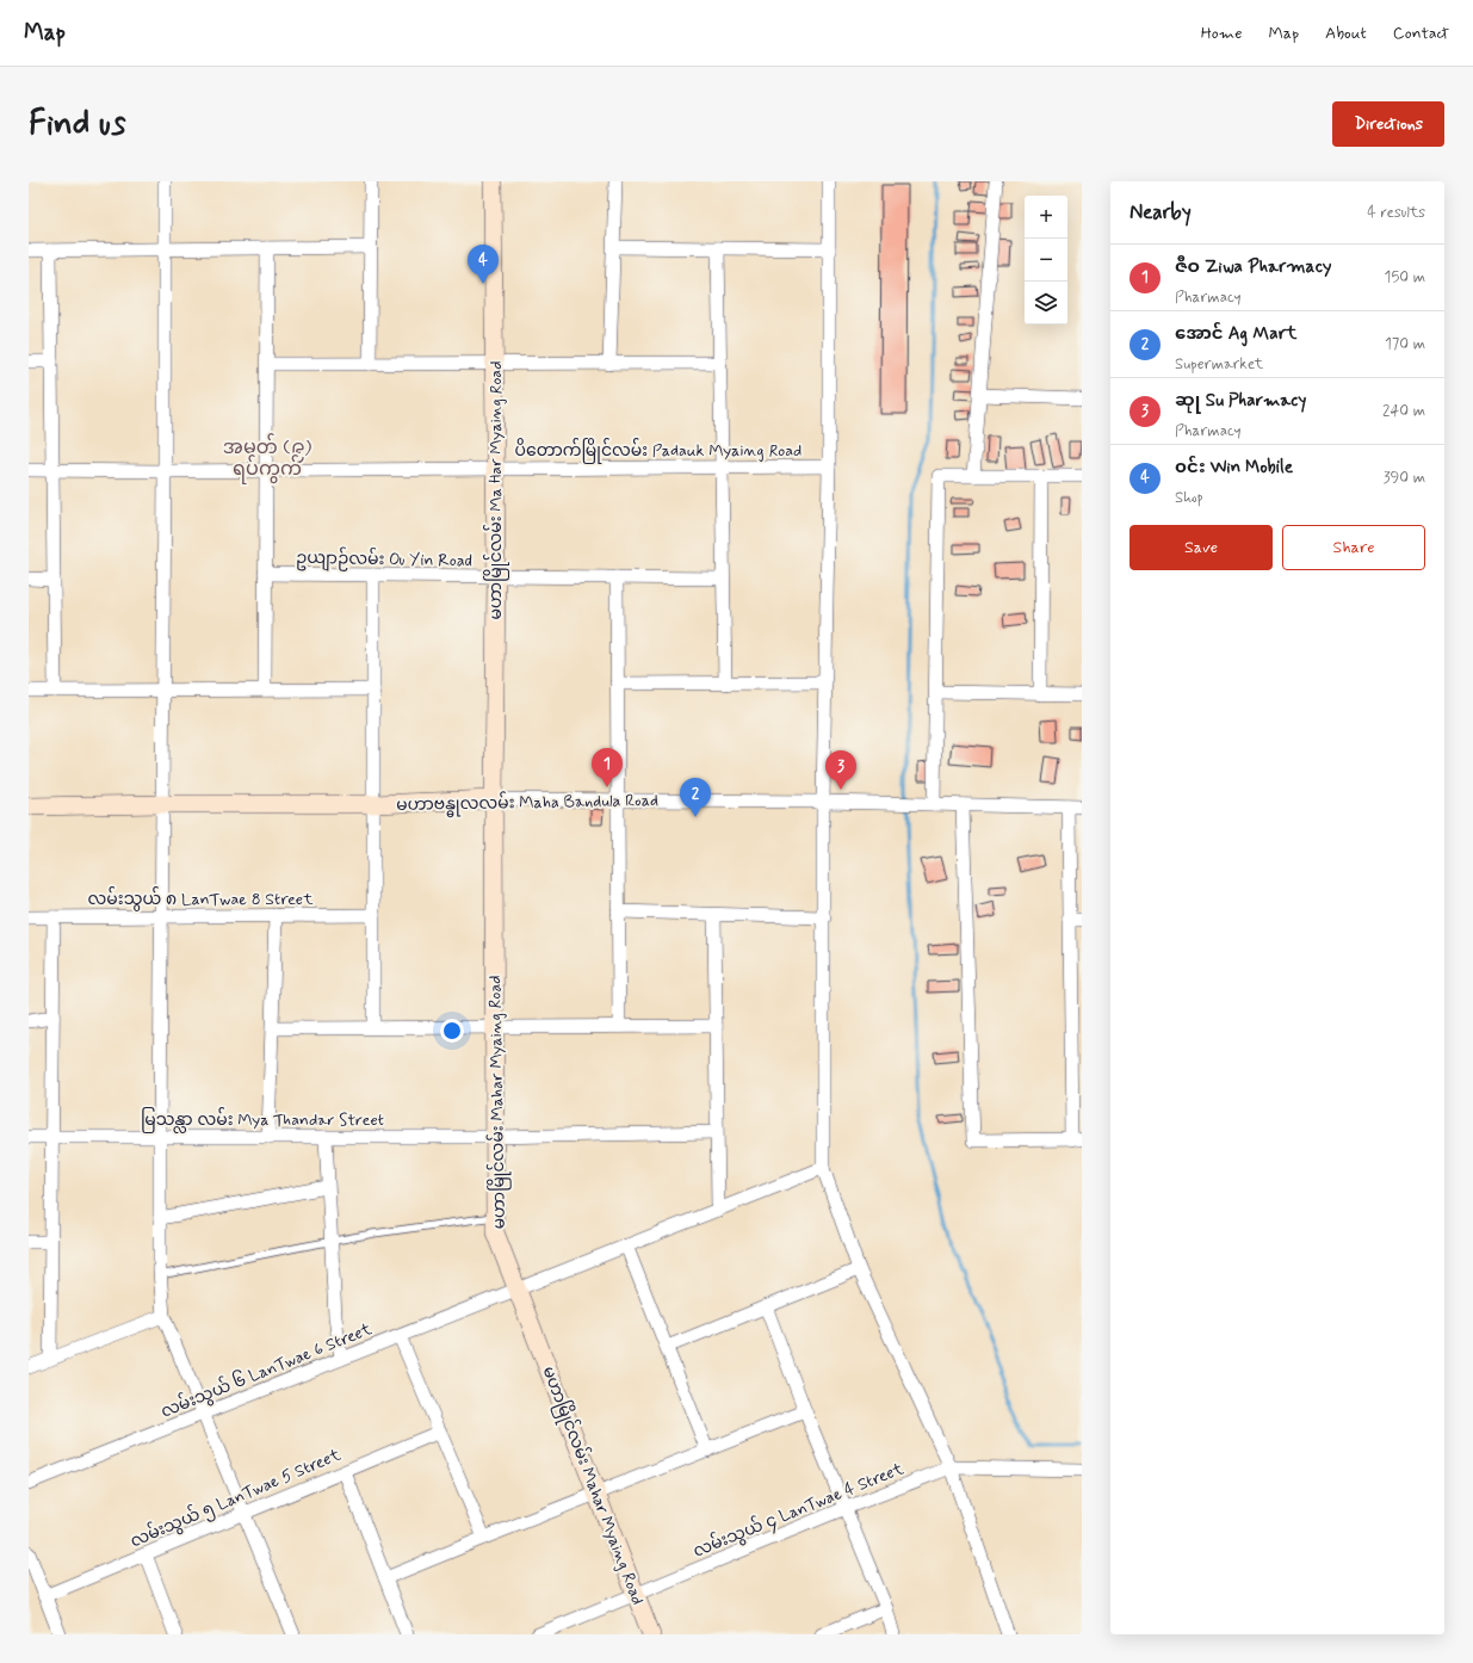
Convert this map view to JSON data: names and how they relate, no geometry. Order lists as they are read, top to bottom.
{
  "streets": {
    "street": [
      "ပိတောက်မြိုင်လမ်း Padauk Myaing Road",
      "မဟာမြိုင်လမ်း Ma Har Myaing Road",
      "ဥယျာဉ်လမ်း Ou Yin Road",
      "မဟာဗန္ဓုလလမ်း Maha Bandula Road",
      "လမ်းသွယ် ၈ LanTwae 8 Street",
      "မဟာမြိုင်လမ်း Mahar Myaing Road",
      "မြသန္လာ လမ်း Mya Thandar Street",
      "လမ်းသွယ် ၆ LanTwae 6 Street",
      "လမ်းသွယ် ၅ LanTwae 5 Street",
      "လမ်းသွယ် ၄ LanTwae 4 Street"
    ]
  },
  "crossings": [
    ["ပိတောက်မြိုင်လမ်း Padauk Myaing Road", "မဟာမြိုင်လမ်း Ma Har Myaing Road"],
    ["မဟာမြိုင်လမ်း Ma Har Myaing Road", "ဥယျာဉ်လမ်း Ou Yin Road"],
    ["မဟာမြိုင်လမ်း Ma Har Myaing Road", "မဟာဗန္ဓုလလမ်း Maha Bandula Road"],
    ["မဟာမြိုင်လမ်း Ma Har Myaing Road", "မဟာမြိုင်လမ်း Mahar Myaing Road"],
    ["မဟာဗန္ဓုလလမ်း Maha Bandula Road", "မဟာမြိုင်လမ်း Mahar Myaing Road"],
    ["မဟာမြိုင်လမ်း Mahar Myaing Road", "မြသန္လာ လမ်း Mya Thandar Street"],
    ["မဟာမြိုင်လမ်း Mahar Myaing Road", "လမ်းသွယ် ၆ LanTwae 6 Street"],
    ["မဟာမြိုင်လမ်း Mahar Myaing Road", "လမ်းသွယ် ၄ LanTwae 4 Street"]
  ],
  "districts": ["အမှတ် (၉) ရပ်ကွက်"],
  "page": {
    "header": "Map",
    "nav": [
      "Home",
      "Map",
      "About",
      "Contact"
    ],
    "buttons": [
      "Directions",
      ["Save", "Share"]
    ],
    "title": "Find us",
    "heading": ["Nearby", "4 results"],
    "map_buttons": ["+", "−"],
    "list": [
      {
        "mark": "1",
        "name": "ဇီဝ Ziwa Pharmacy",
        "note": "Pharmacy",
        "value": "150 m"
      },
      {
        "mark": "2",
        "name": "အောင် Ag Mart",
        "note": "Supermarket",
        "value": "170 m"
      },
      {
        "mark": "3",
        "name": "ဆုု Su Pharmacy",
        "note": "Pharmacy",
        "value": "240 m"
      },
      {
        "mark": "4",
        "name": "၀င်း Win Mobile",
        "note": "Shop",
        "value": "390 m"
      }
    ],
    "pins": [
      "4",
      "1",
      "3",
      "2"
    ]
  }
}
